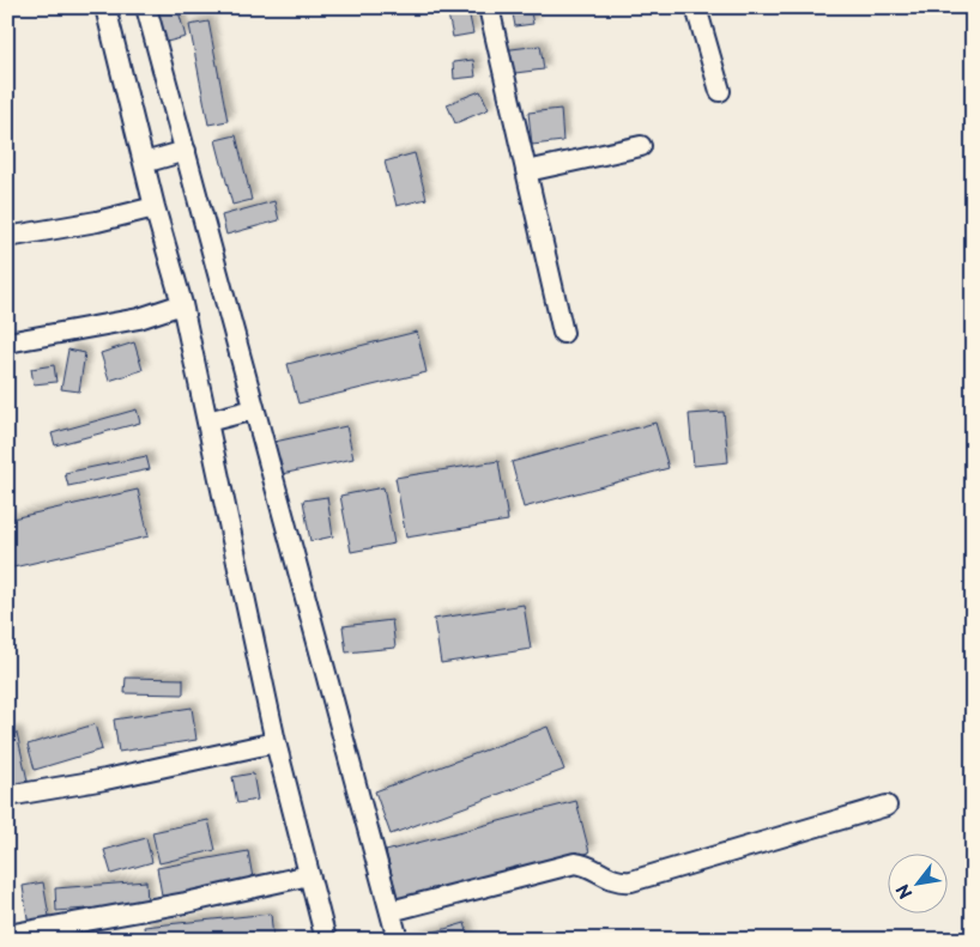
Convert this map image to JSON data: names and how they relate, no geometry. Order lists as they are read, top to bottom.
{
  "north": "bottom left"
}
